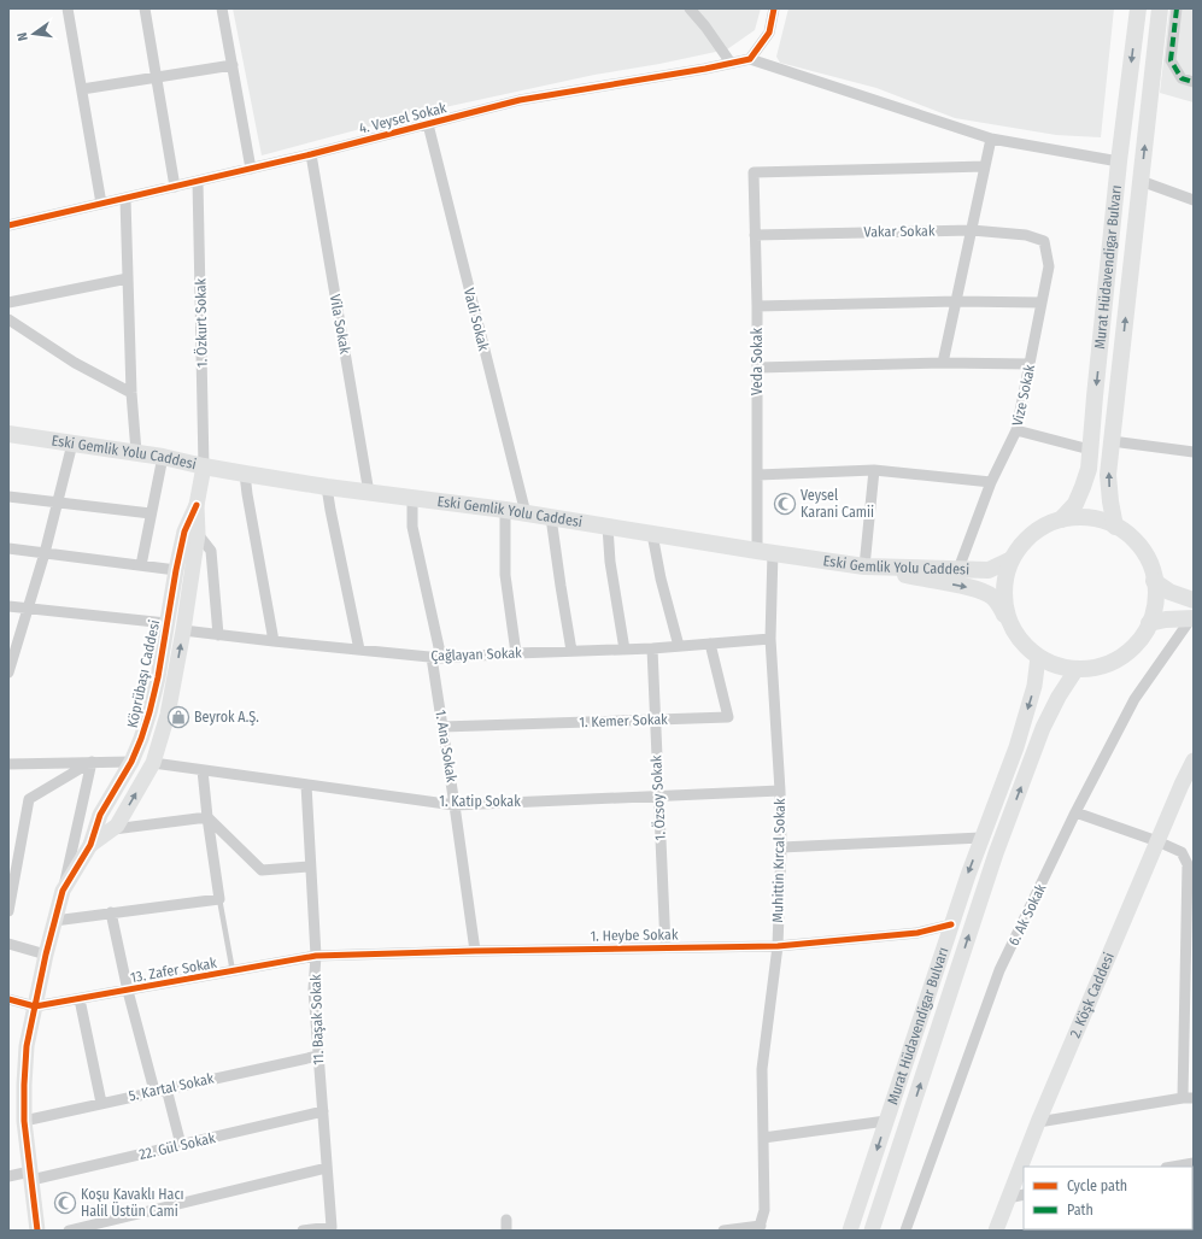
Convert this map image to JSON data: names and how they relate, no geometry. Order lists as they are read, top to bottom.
{
  "streets": {
    "main road": [
      "Murat Hüdavendigar Bulvarı",
      "Eski Gemlik Yolu Caddesi",
      "Köprübaşı Caddesi",
      "2. Köşk Caddesi"
    ],
    "street": [
      "4. Veysel Sokak",
      "Vakar Sokak",
      "Vadi Sokak",
      "1. Özkurt Sokak",
      "Vila Sokak",
      "Veda Sokak",
      "Vize Sokak",
      "Çağlayan Sokak",
      "1. Kemer Sokak",
      "1. Ana Sokak",
      "1. Özsoy Sokak",
      "1. Katip Sokak",
      "Muhittin Kırcal Sokak",
      "6. Ak Sokak",
      "1. Heybe Sokak",
      "13. Zafer Sokak",
      "11. Başak Sokak",
      "5. Kartal Sokak",
      "22. Gül Sokak"
    ]
  },
  "crossings": [
    ["4. Veysel Sokak", "Vadi Sokak"],
    ["4. Veysel Sokak", "1. Özkurt Sokak"],
    ["4. Veysel Sokak", "Vila Sokak"],
    ["Vakar Sokak", "Veda Sokak"],
    ["Vakar Sokak", "Vize Sokak"],
    ["Murat Hüdavendigar Bulvarı", "Eski Gemlik Yolu Caddesi"],
    ["Murat Hüdavendigar Bulvarı", "1. Heybe Sokak"],
    ["Vadi Sokak", "Eski Gemlik Yolu Caddesi"],
    ["1. Özkurt Sokak", "Eski Gemlik Yolu Caddesi"],
    ["1. Özkurt Sokak", "Köprübaşı Caddesi"],
    ["Vila Sokak", "Eski Gemlik Yolu Caddesi"],
    ["Veda Sokak", "Eski Gemlik Yolu Caddesi"],
    ["Veda Sokak", "Muhittin Kırcal Sokak"],
    ["Vize Sokak", "Eski Gemlik Yolu Caddesi"],
    ["Eski Gemlik Yolu Caddesi", "Köprübaşı Caddesi"],
    ["Eski Gemlik Yolu Caddesi", "1. Ana Sokak"],
    ["Eski Gemlik Yolu Caddesi", "Muhittin Kırcal Sokak"],
    ["Çağlayan Sokak", "Köprübaşı Caddesi"],
    ["Çağlayan Sokak", "1. Kemer Sokak"],
    ["Çağlayan Sokak", "1. Ana Sokak"],
    ["Çağlayan Sokak", "1. Özsoy Sokak"],
    ["Çağlayan Sokak", "Muhittin Kırcal Sokak"],
    ["Köprübaşı Caddesi", "1. Katip Sokak"],
    ["Köprübaşı Caddesi", "13. Zafer Sokak"],
    ["Köprübaşı Caddesi", "5. Kartal Sokak"],
    ["Köprübaşı Caddesi", "22. Gül Sokak"],
    ["1. Kemer Sokak", "1. Ana Sokak"],
    ["1. Kemer Sokak", "1. Özsoy Sokak"],
    ["1. Ana Sokak", "1. Katip Sokak"],
    ["1. Ana Sokak", "1. Heybe Sokak"],
    ["1. Özsoy Sokak", "1. Katip Sokak"],
    ["1. Özsoy Sokak", "1. Heybe Sokak"],
    ["1. Katip Sokak", "Muhittin Kırcal Sokak"],
    ["1. Katip Sokak", "11. Başak Sokak"],
    ["Muhittin Kırcal Sokak", "1. Heybe Sokak"],
    ["1. Heybe Sokak", "13. Zafer Sokak"],
    ["1. Heybe Sokak", "11. Başak Sokak"],
    ["13. Zafer Sokak", "11. Başak Sokak"],
    ["11. Başak Sokak", "5. Kartal Sokak"],
    ["11. Başak Sokak", "22. Gül Sokak"]
  ],
  "places": {
    "mosque": ["Veysel Karani Camii", "Koşu Kavaklı Hacı Halil Üstün Cami"],
    "shop": ["Beyrok A.Ş."]
  },
  "legend": ["Cycle path", "Path"],
  "north": "left"
}
